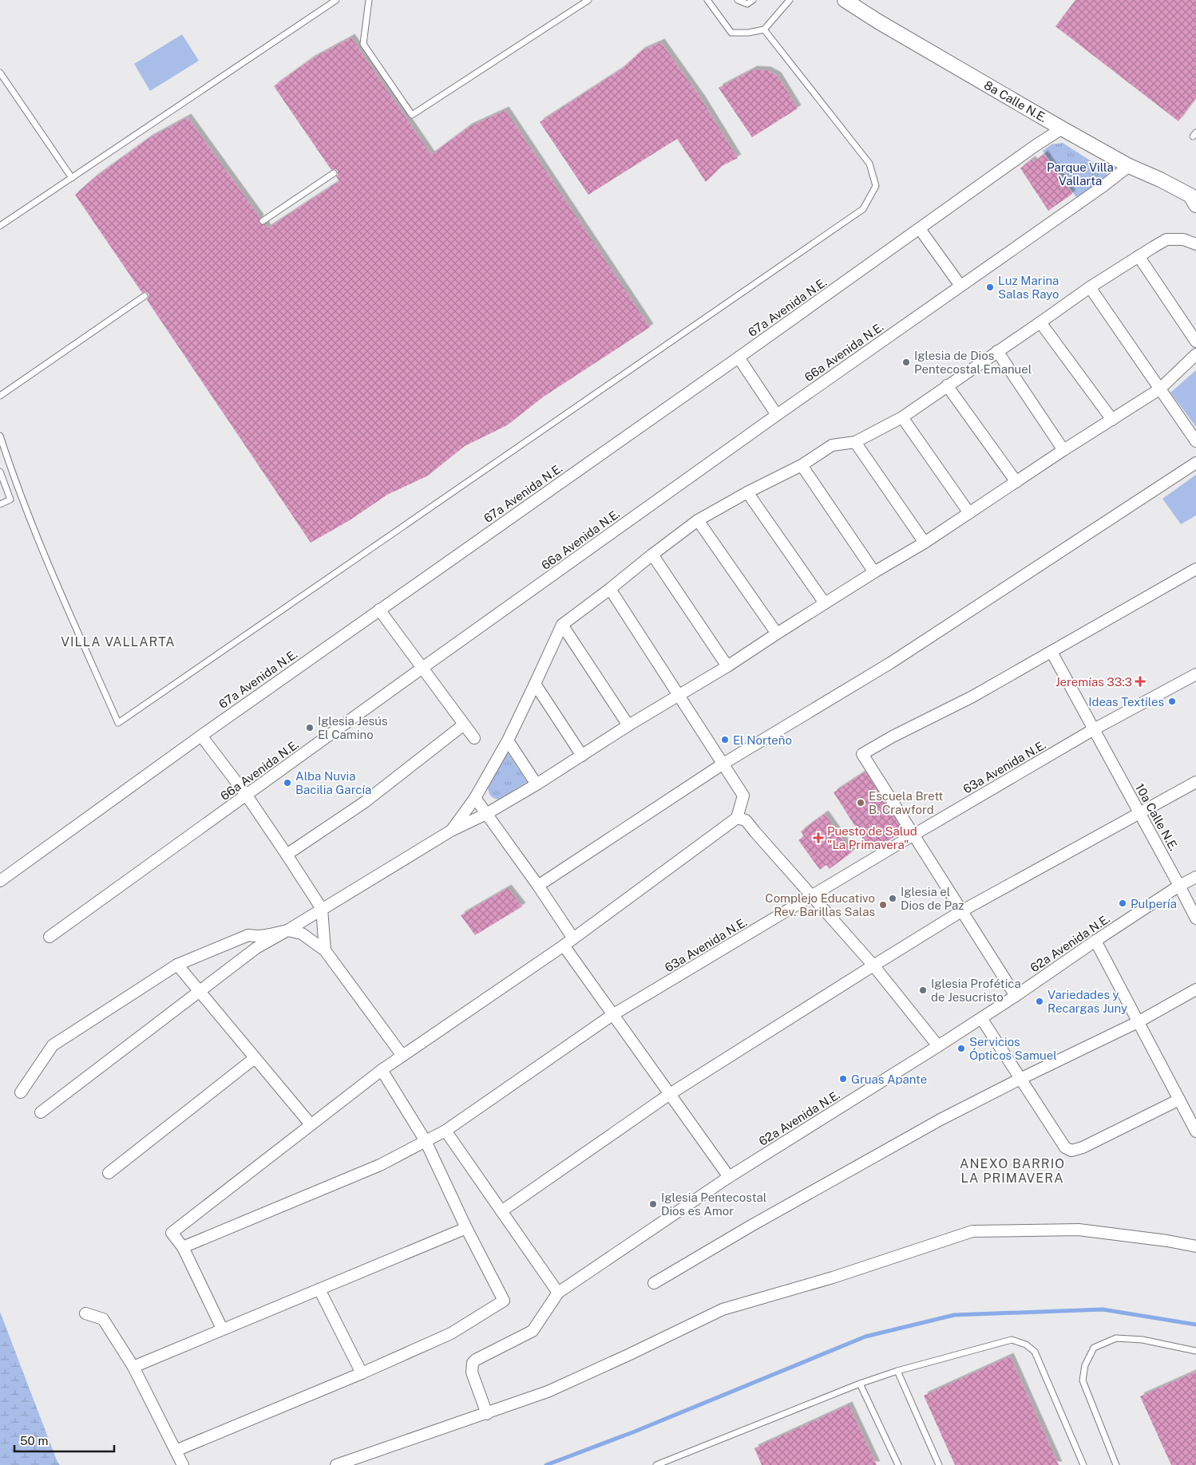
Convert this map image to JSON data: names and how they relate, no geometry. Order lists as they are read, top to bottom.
{
  "streets": {
    "street": [
      "8a Calle N.E.",
      "67a Avenida N.E.",
      "66a Avenida N.E.",
      "63a Avenida N.E.",
      "10a Calle N.E.",
      "62a Avenida N.E."
    ]
  },
  "crossings": [
    ["8a Calle N.E.", "67a Avenida N.E."],
    ["8a Calle N.E.", "66a Avenida N.E."],
    ["63a Avenida N.E.", "10a Calle N.E."],
    ["10a Calle N.E.", "62a Avenida N.E."]
  ],
  "districts": ["VILLA VALLARTA", "ANEXO BARRIO LA PRIMAVERA"],
  "parks": ["Parque Villa Vallarta"],
  "places": {
    "other": [
      "Luz Marina Salas Rayo",
      "Iglesia de Dios Pentecostal Emanuel",
      "Ideas Textiles",
      "Iglesia Jesús El Camino",
      "El Norteño",
      "Alba Nuvia Bacilia García",
      "Escuela Brett B. Crawford",
      "Iglesia el Dios de Paz",
      "Pulpería",
      "Complejo Educativo Rev. Barillas Salas",
      "Iglesia Profética de Jesucristo",
      "Variedades y Recargas Juny",
      "Servicios Ópticos Samuel",
      "Gruas Apante",
      "Iglesia Pentecostal Dios es Amor"
    ],
    "health": ["Jeremías 33:3", "Puesto de Salud \"La Primavera\""]
  },
  "scale_bar": "50 m"
}
